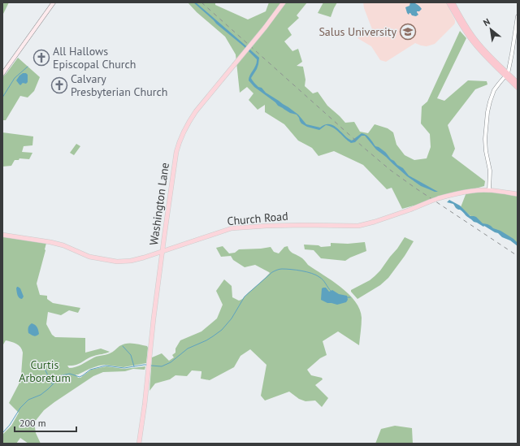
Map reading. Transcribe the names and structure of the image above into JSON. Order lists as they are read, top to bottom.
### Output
{
  "streets": {
    "main road": ["Washington Lane", "Church Road"]
  },
  "crossings": [
    ["Washington Lane", "Church Road"]
  ],
  "parks": ["Curtis Arboretum"],
  "places": {
    "school or university": ["Salus University"],
    "church": ["All Hallows Episcopal Church", "Calvary Presbyterian Church"]
  },
  "scale_bar": "200 m",
  "north": "top left"
}
